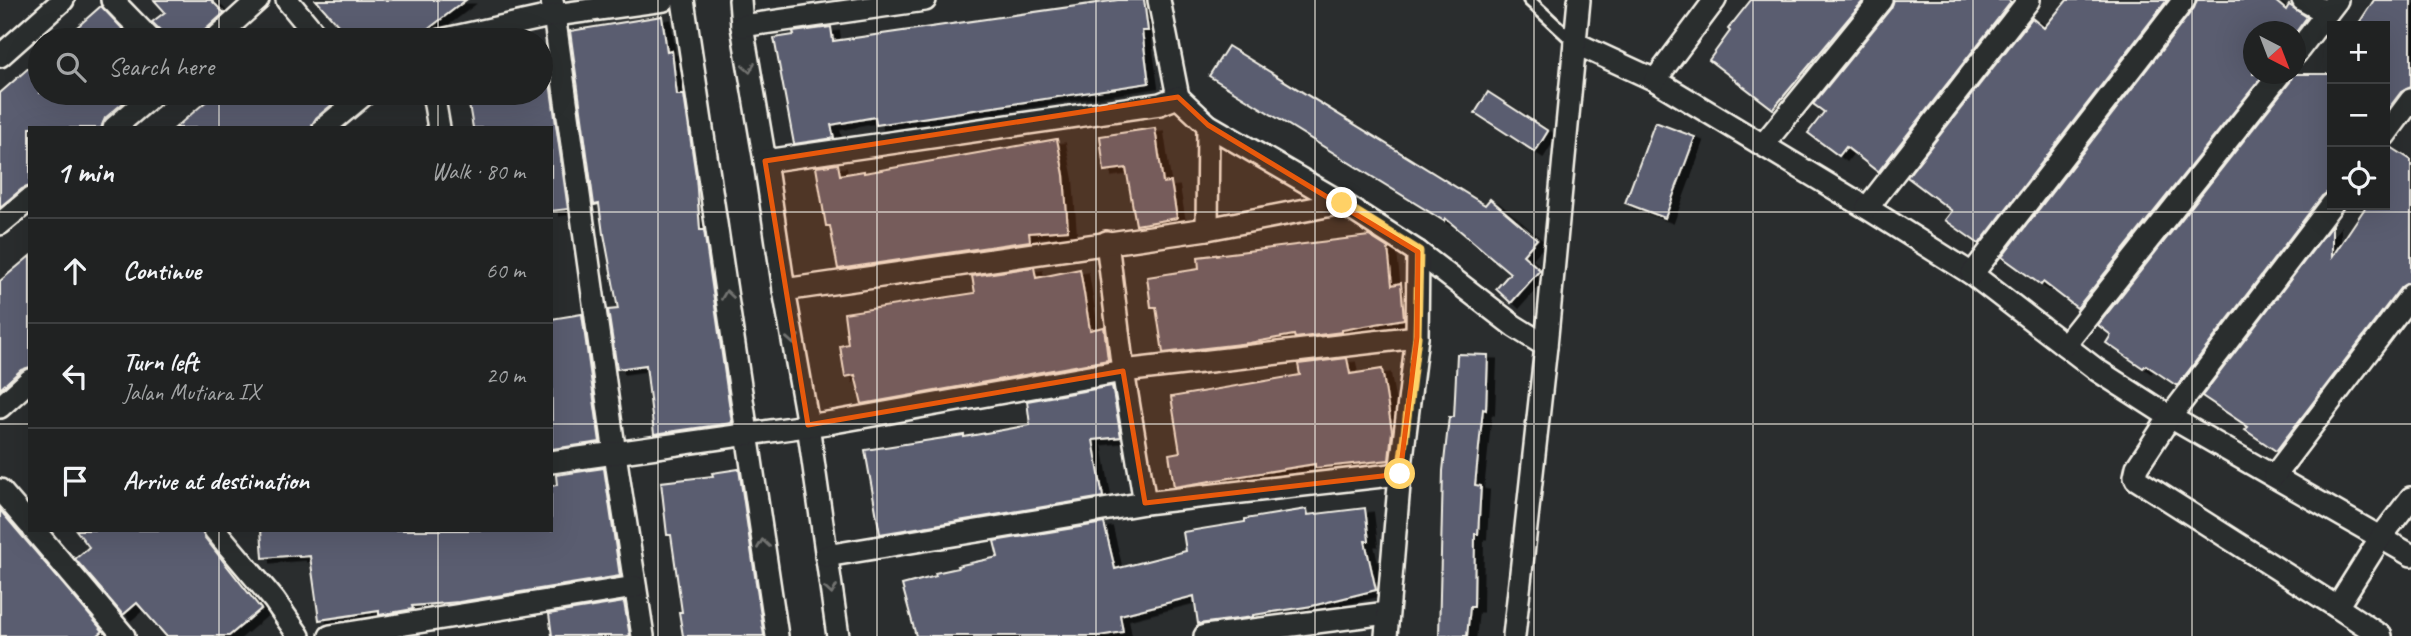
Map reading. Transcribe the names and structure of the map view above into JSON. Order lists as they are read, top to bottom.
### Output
{
  "north": "bottom right",
  "page": {
    "map_buttons": ["+", "−"],
    "search": "Search here",
    "heading": ["1 min", "Walk · 80 m"],
    "list": [
      ["Continue", "60 m"],
      ["Turn left", "Jalan Mutiara IX", "20 m"],
      "Arrive at destination"
    ]
  }
}
